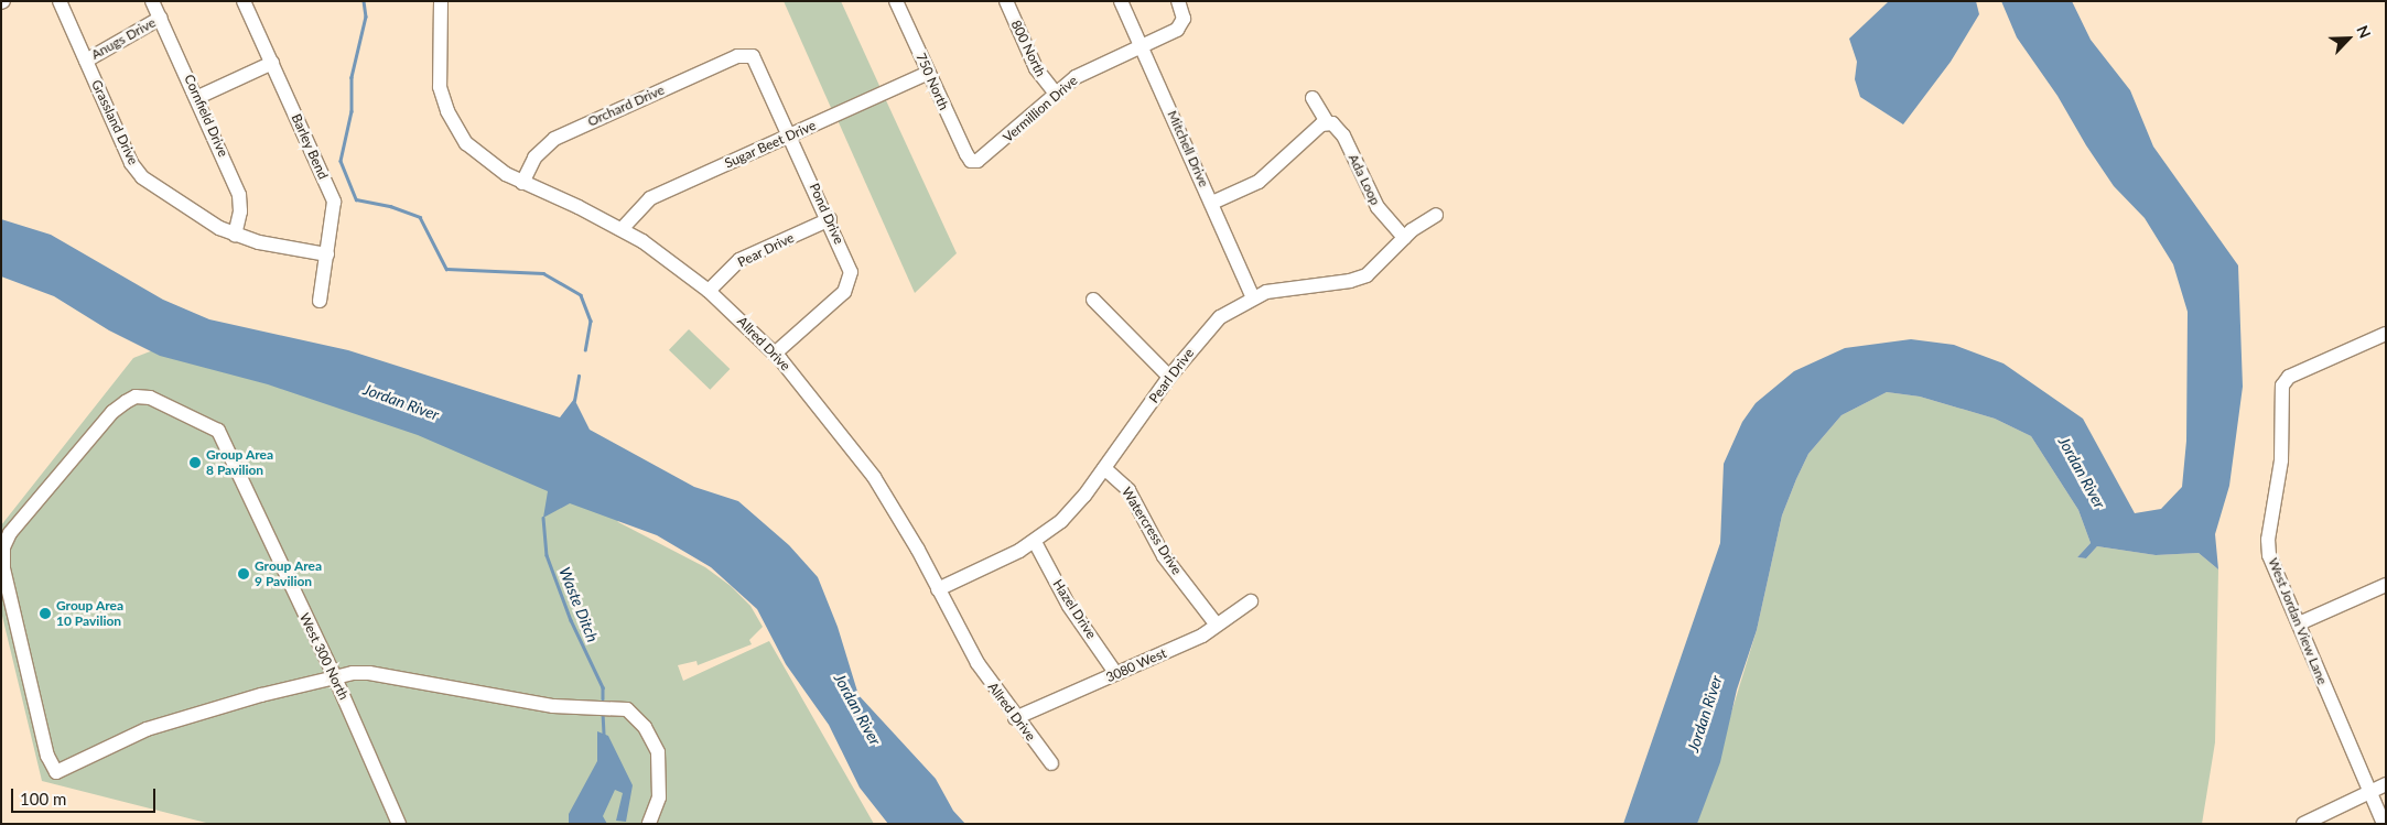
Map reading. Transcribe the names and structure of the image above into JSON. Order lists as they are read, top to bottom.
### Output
{
  "streets": {
    "street": [
      "Anugs Drive",
      "800 North",
      "750 North",
      "Orchard Drive",
      "Vermillion Drive",
      "Cornfield Drive",
      "Grassland Drive",
      "Sugar Beet Drive",
      "Barley Bend",
      "Mitchell Drive",
      "Ada Loop",
      "Pond Drive",
      "Pear Drive",
      "Allred Drive",
      "Pearl Drive",
      "Watercress Drive",
      "Hazel Drive",
      "West Jordan View Lane",
      "West 300 North",
      "3080 West"
    ]
  },
  "crossings": [
    ["Anugs Drive", "Cornfield Drive"],
    ["Anugs Drive", "Grassland Drive"],
    ["800 North", "Vermillion Drive"],
    ["750 North", "Vermillion Drive"],
    ["750 North", "Sugar Beet Drive"],
    ["Orchard Drive", "Pond Drive"],
    ["Orchard Drive", "Allred Drive"],
    ["Vermillion Drive", "Mitchell Drive"],
    ["Cornfield Drive", "Grassland Drive"],
    ["Grassland Drive", "Barley Bend"],
    ["Sugar Beet Drive", "Pond Drive"],
    ["Sugar Beet Drive", "Allred Drive"],
    ["Mitchell Drive", "Pearl Drive"],
    ["Ada Loop", "Pearl Drive"],
    ["Pond Drive", "Pear Drive"],
    ["Pond Drive", "Allred Drive"],
    ["Pear Drive", "Allred Drive"],
    ["Allred Drive", "Pearl Drive"],
    ["Allred Drive", "3080 West"],
    ["Pearl Drive", "Watercress Drive"],
    ["Pearl Drive", "Hazel Drive"],
    ["Watercress Drive", "3080 West"],
    ["Hazel Drive", "3080 West"]
  ],
  "water": ["Jordan River", "Waste Ditch"],
  "places": ["Group Area 8 Pavilion", "Group Area 9 Pavilion", "Group Area 10 Pavilion"],
  "scale_bar": "100 m",
  "north": "top right"
}
